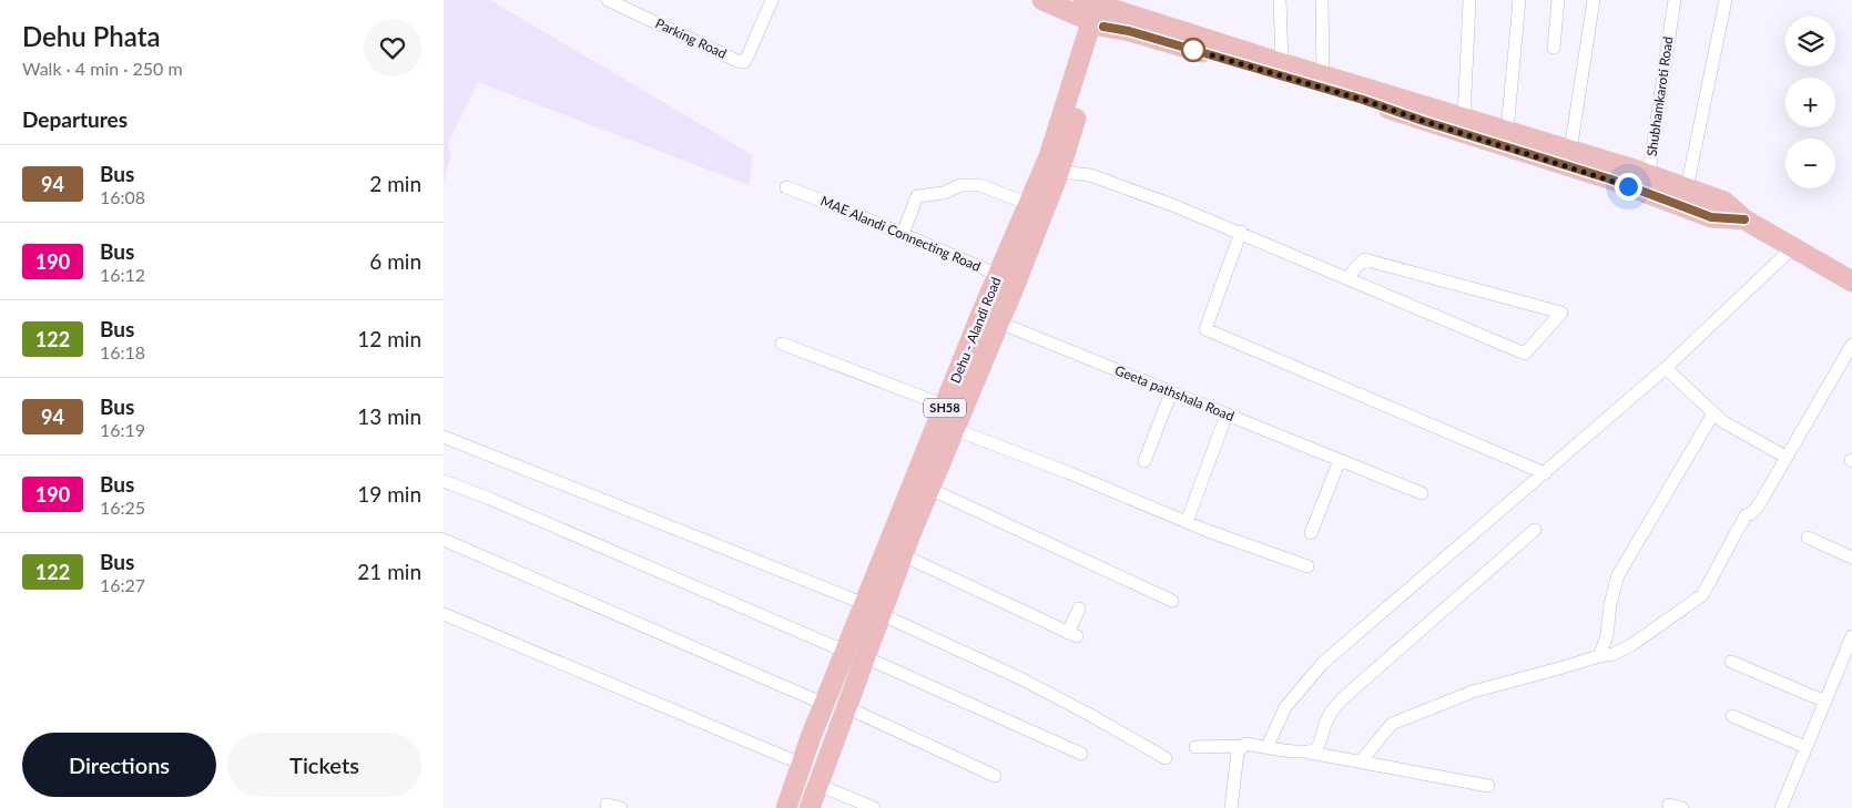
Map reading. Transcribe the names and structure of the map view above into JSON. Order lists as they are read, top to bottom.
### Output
{
  "streets": {
    "main road": ["Dehu - Alandi Road", "SH58"],
    "street": [
      "Parking Road",
      "Shubhamkaroti Road",
      "MAE Alandi Connecting Road",
      "Geeta pathshala Road"
    ]
  },
  "crossings": [
    ["MAE Alandi Connecting Road", "Dehu - Alandi Road"],
    ["Dehu - Alandi Road", "Geeta pathshala Road"]
  ],
  "lines": ["bus line 94"],
  "page": {
    "heading": [
      ["Dehu Phata", "Walk · 4 min · 250 m"],
      "Departures"
    ],
    "map_buttons": ["+", "−"],
    "list": [
      {
        "mark": "94",
        "name": "Bus",
        "note": "16:08",
        "value": "2 min"
      },
      {
        "mark": "190",
        "name": "Bus",
        "note": "16:12",
        "value": "6 min"
      },
      {
        "mark": "122",
        "name": "Bus",
        "note": "16:18",
        "value": "12 min"
      },
      {
        "mark": "94",
        "name": "Bus",
        "note": "16:19",
        "value": "13 min"
      },
      {
        "mark": "190",
        "name": "Bus",
        "note": "16:25",
        "value": "19 min"
      },
      {
        "mark": "122",
        "name": "Bus",
        "note": "16:27",
        "value": "21 min"
      }
    ],
    "buttons": ["Directions", "Tickets"]
  }
}
